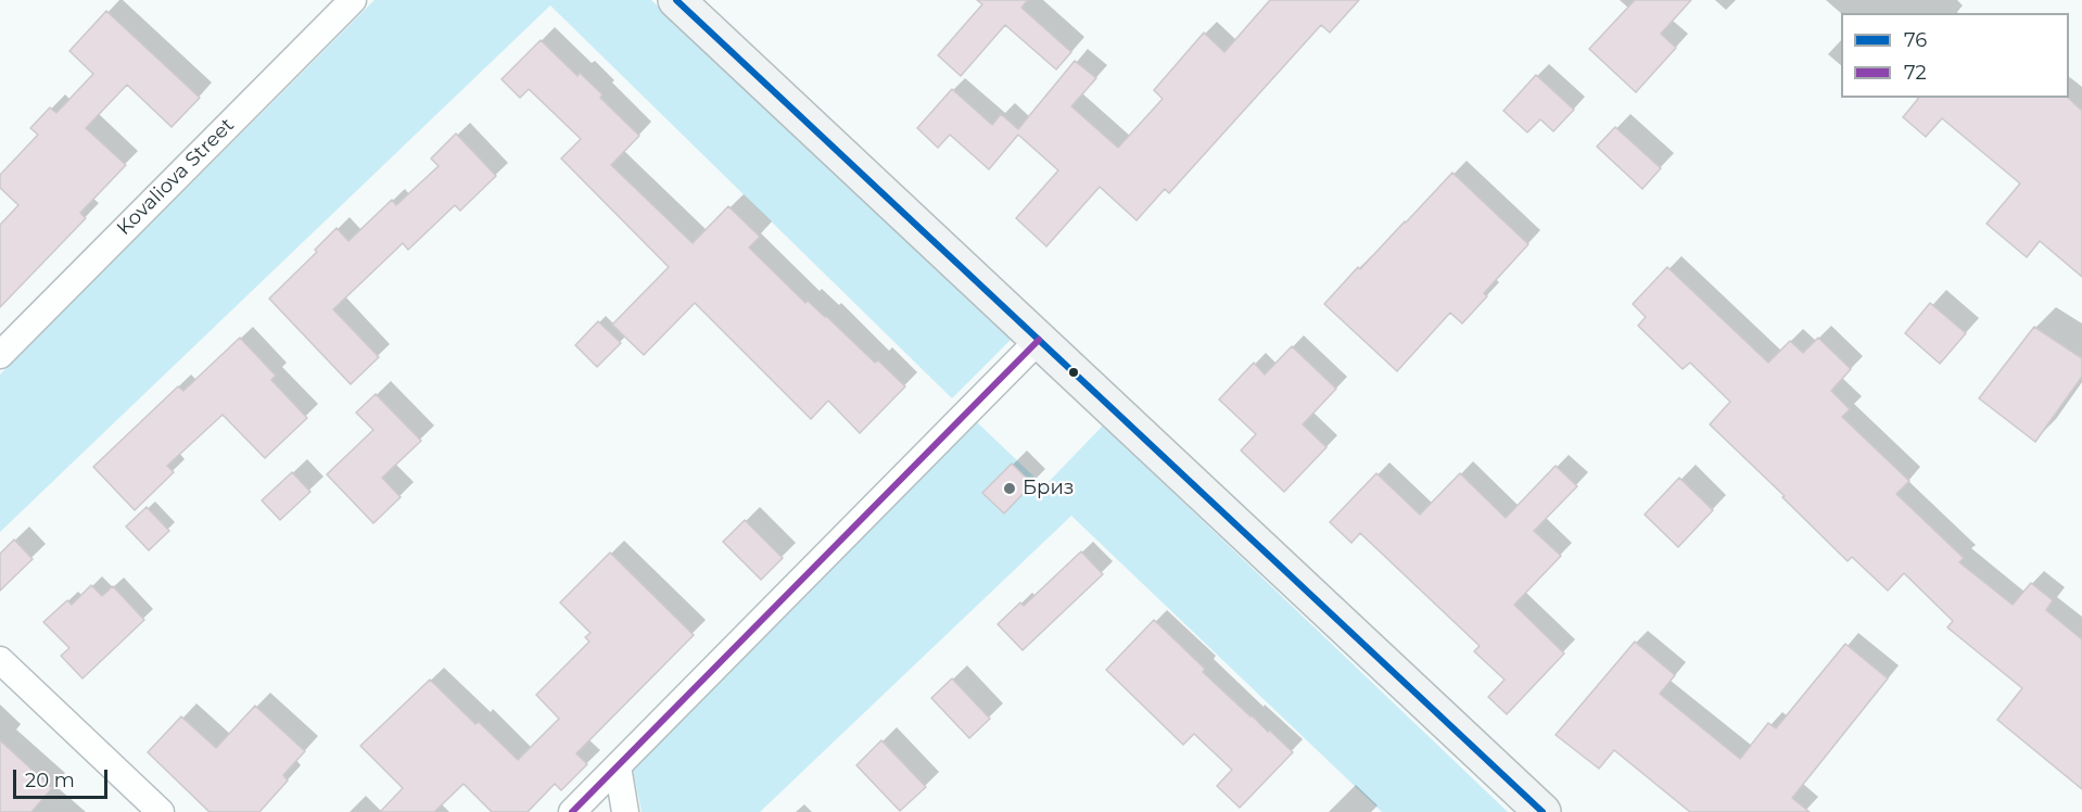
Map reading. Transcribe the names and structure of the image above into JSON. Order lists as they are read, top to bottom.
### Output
{
  "streets": {
    "street": ["Kovaliova Street"]
  },
  "places": ["Бриз"],
  "lines": ["transit line 76", "transit line 72"],
  "legend": ["76", "72"],
  "scale_bar": "20 m"
}
